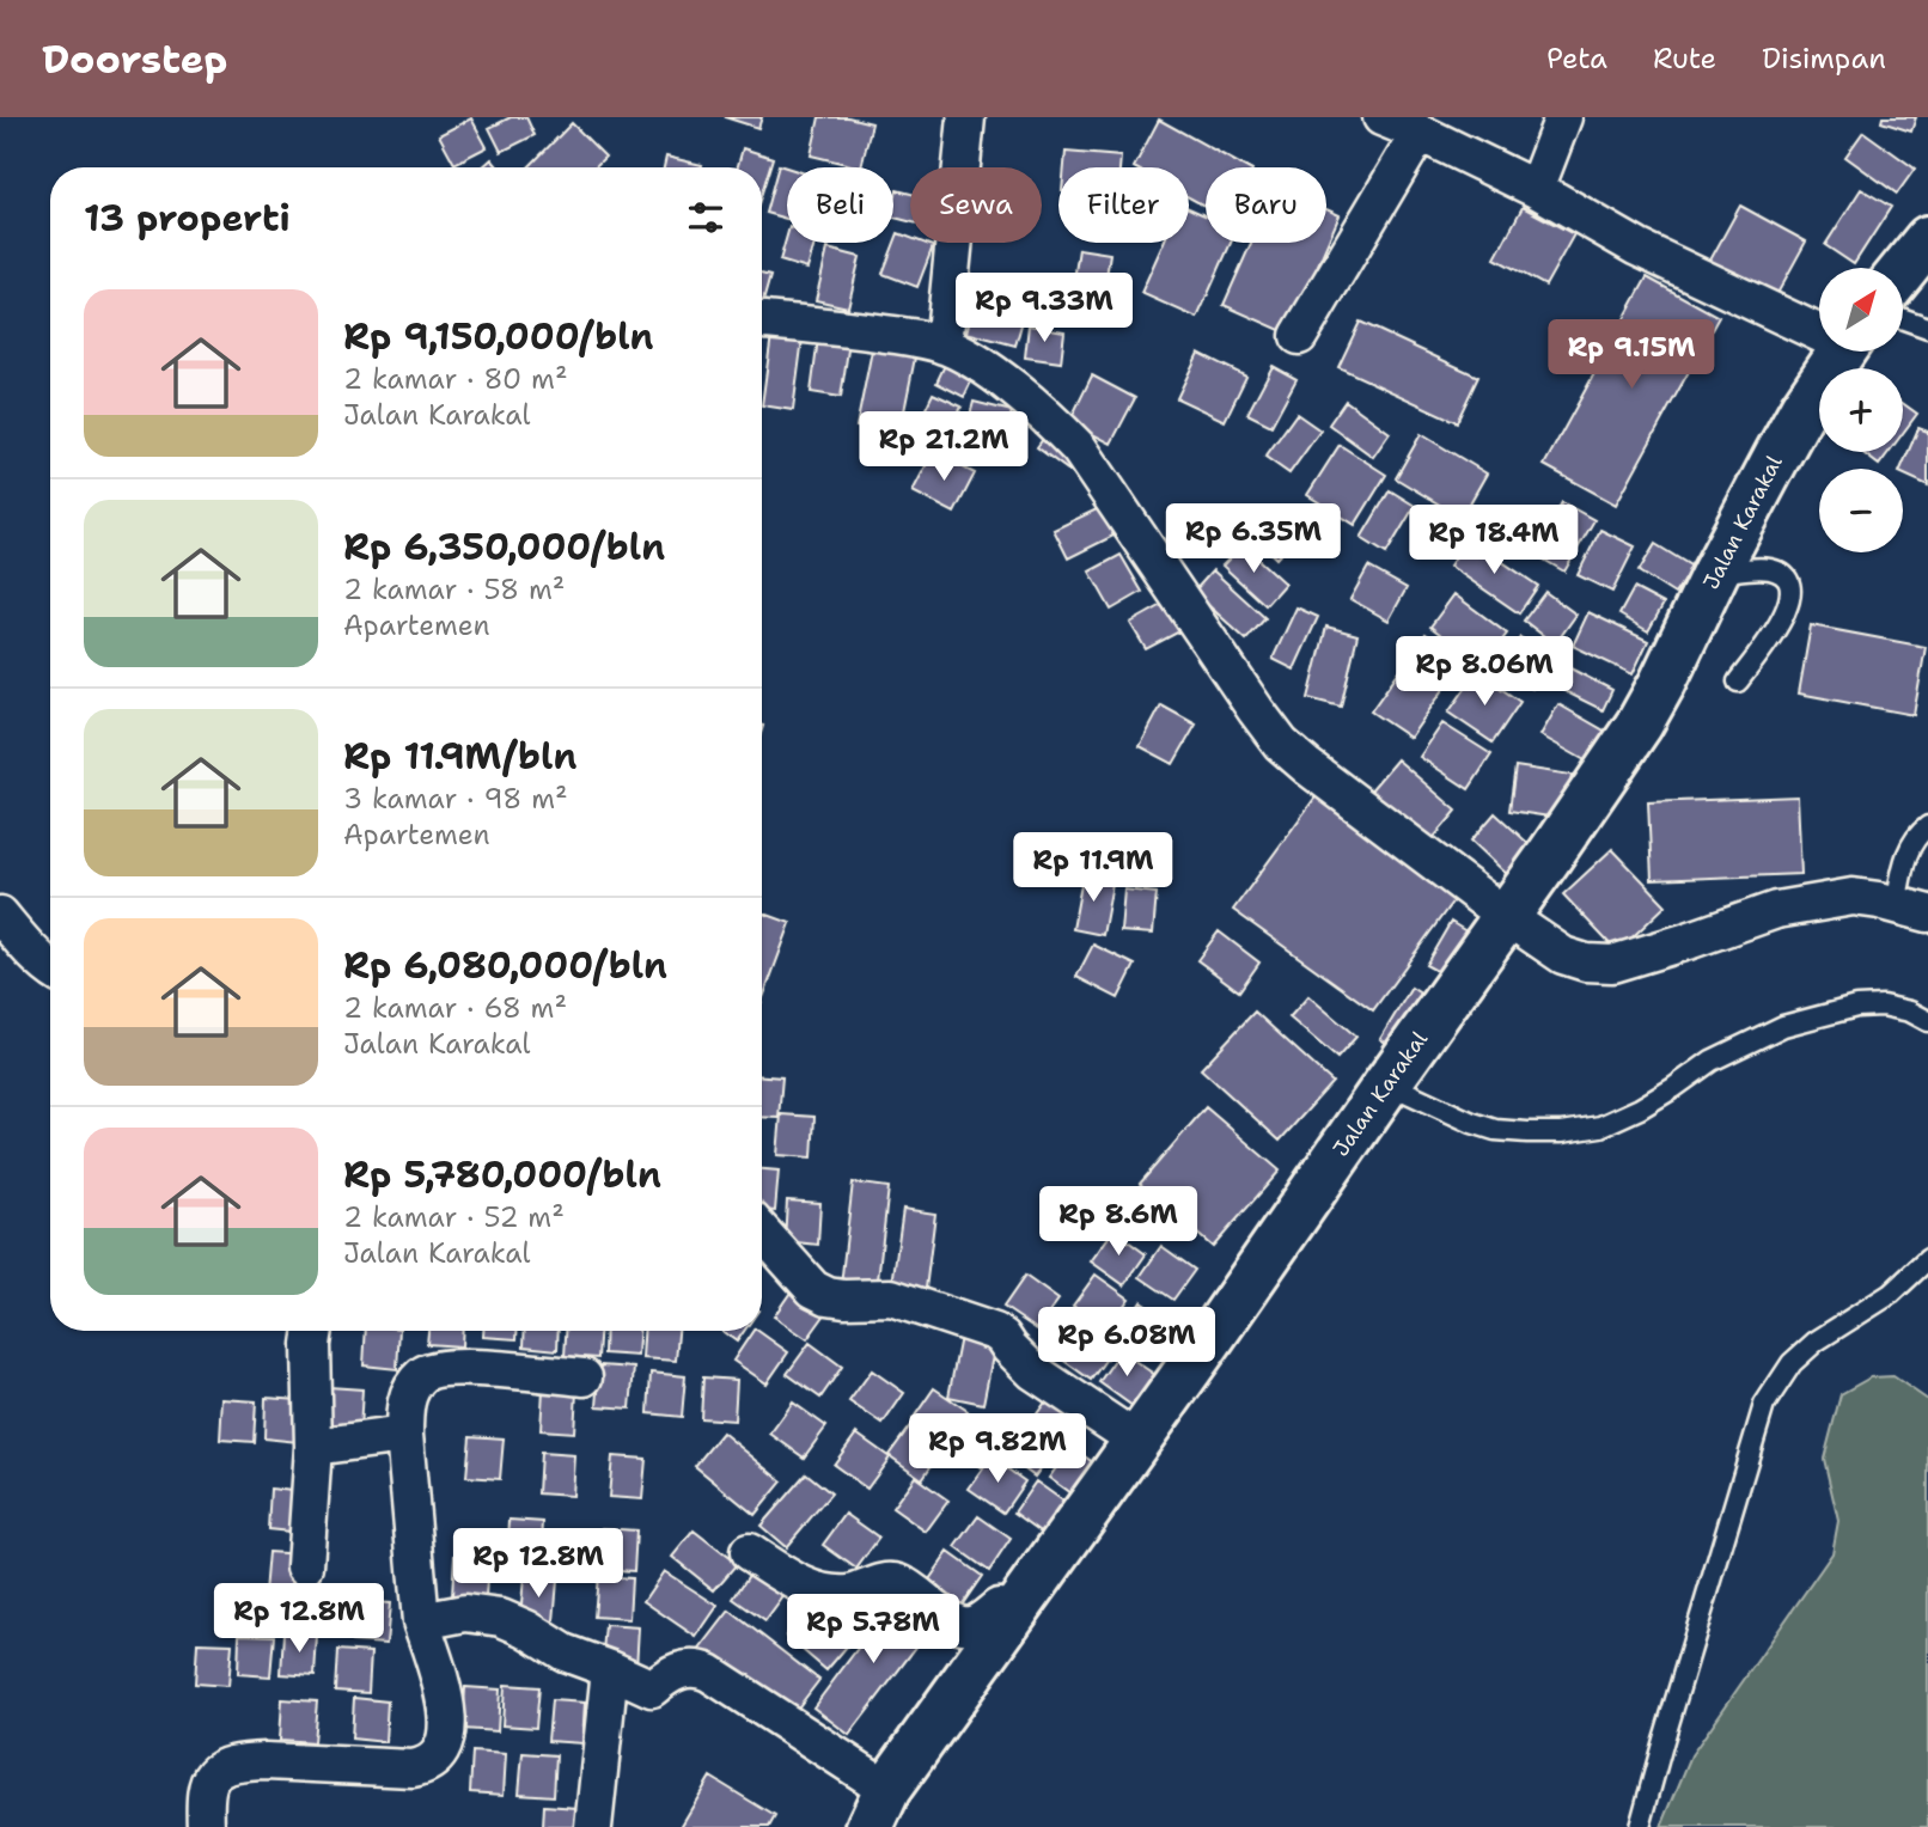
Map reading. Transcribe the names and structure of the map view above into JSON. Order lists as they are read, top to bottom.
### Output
{
  "streets": {
    "main road": ["Jalan Karakal"]
  },
  "north": "top right",
  "page": {
    "header": "Doorstep",
    "nav": ["Peta", "Rute", "Disimpan"],
    "chip": [
      "Beli",
      "Sewa",
      "Filter",
      "Baru"
    ],
    "heading": "13 properti",
    "map_buttons": ["+", "−"],
    "list": [
      {
        "name": "Rp 9,150,000/bln",
        "note": "2 kamar · 80 m² · Jalan Karakal"
      },
      {
        "name": "Rp 6,350,000/bln",
        "note": "2 kamar · 58 m² · Apartemen"
      },
      {
        "name": "Rp 11.9M/bln",
        "note": "3 kamar · 98 m² · Apartemen"
      },
      {
        "name": "Rp 6,080,000/bln",
        "note": "2 kamar · 68 m² · Jalan Karakal"
      },
      {
        "name": "Rp 5,780,000/bln",
        "note": "2 kamar · 52 m² · Jalan Karakal"
      }
    ],
    "price": [
      "Rp 9.33M",
      "Rp 9.15M",
      "Rp 21.2M",
      "Rp 6.35M",
      "Rp 18.4M",
      "Rp 8.06M",
      "Rp 11.9M",
      "Rp 8.6M",
      "Rp 6.08M",
      "Rp 9.82M",
      "Rp 12.8M",
      "Rp 12.8M",
      "Rp 5.78M"
    ]
  }
}
